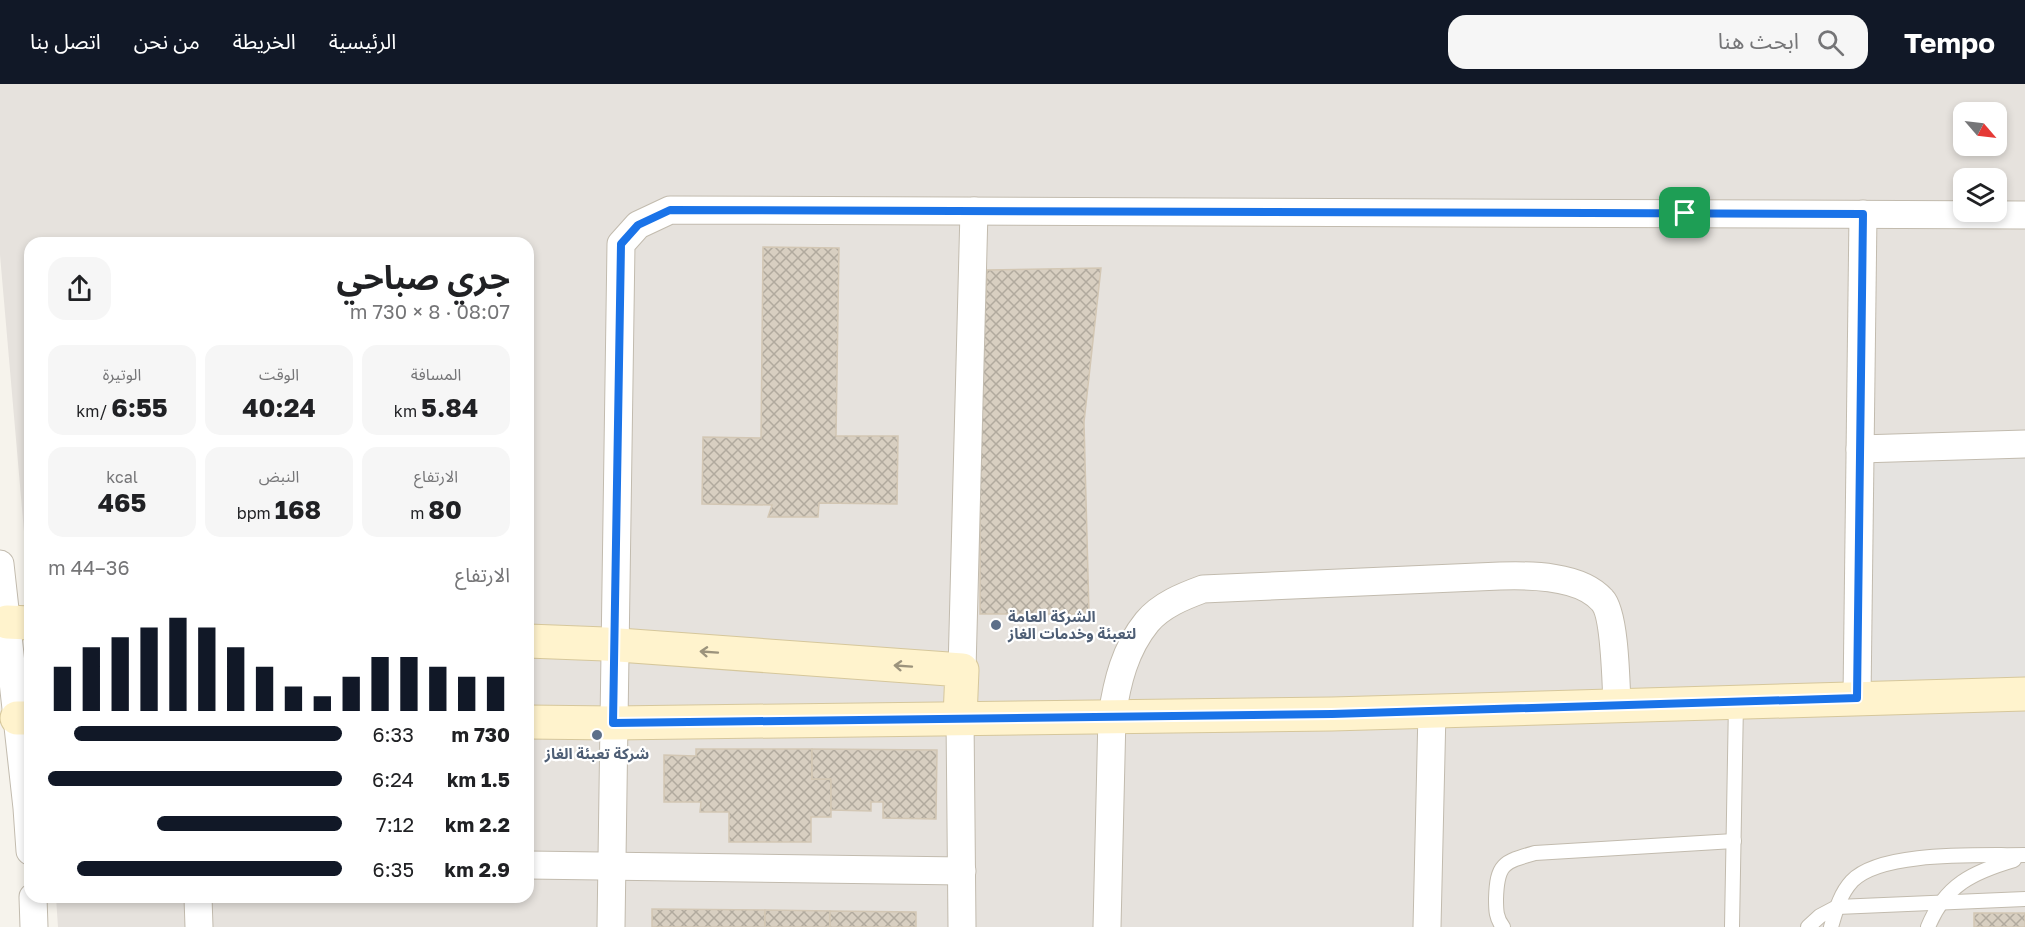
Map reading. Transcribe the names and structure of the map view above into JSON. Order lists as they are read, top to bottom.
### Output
{
  "places": ["الشركة العامة لتعبئة وخدمات الغاز", "شركة تعبئة الغاز"],
  "north": "bottom right",
  "page": {
    "header": "Tempo",
    "search": "ابحث هنا",
    "nav": [
      "الرئيسية",
      "الخريطة",
      "من نحن",
      "اتصل بنا"
    ],
    "heading": ["جري صباحي", "08:07 · 8 × 730 m"],
    "stats": [
      ["المسافة", "5.84 km"],
      ["الوقت", "40:24"],
      ["الوتيرة", "6:55 /km"],
      ["الارتفاع", "80 m"],
      ["النبض", "168 bpm"],
      ["kcal", "465"]
    ],
    "chart": ["الارتفاع", "36–44 m"],
    "list": [
      {
        "name": "730 m",
        "note": "6:33"
      },
      {
        "name": "1.5 km",
        "note": "6:24"
      },
      {
        "name": "2.2 km",
        "note": "7:12"
      },
      {
        "name": "2.9 km",
        "note": "6:35"
      }
    ]
  }
}
